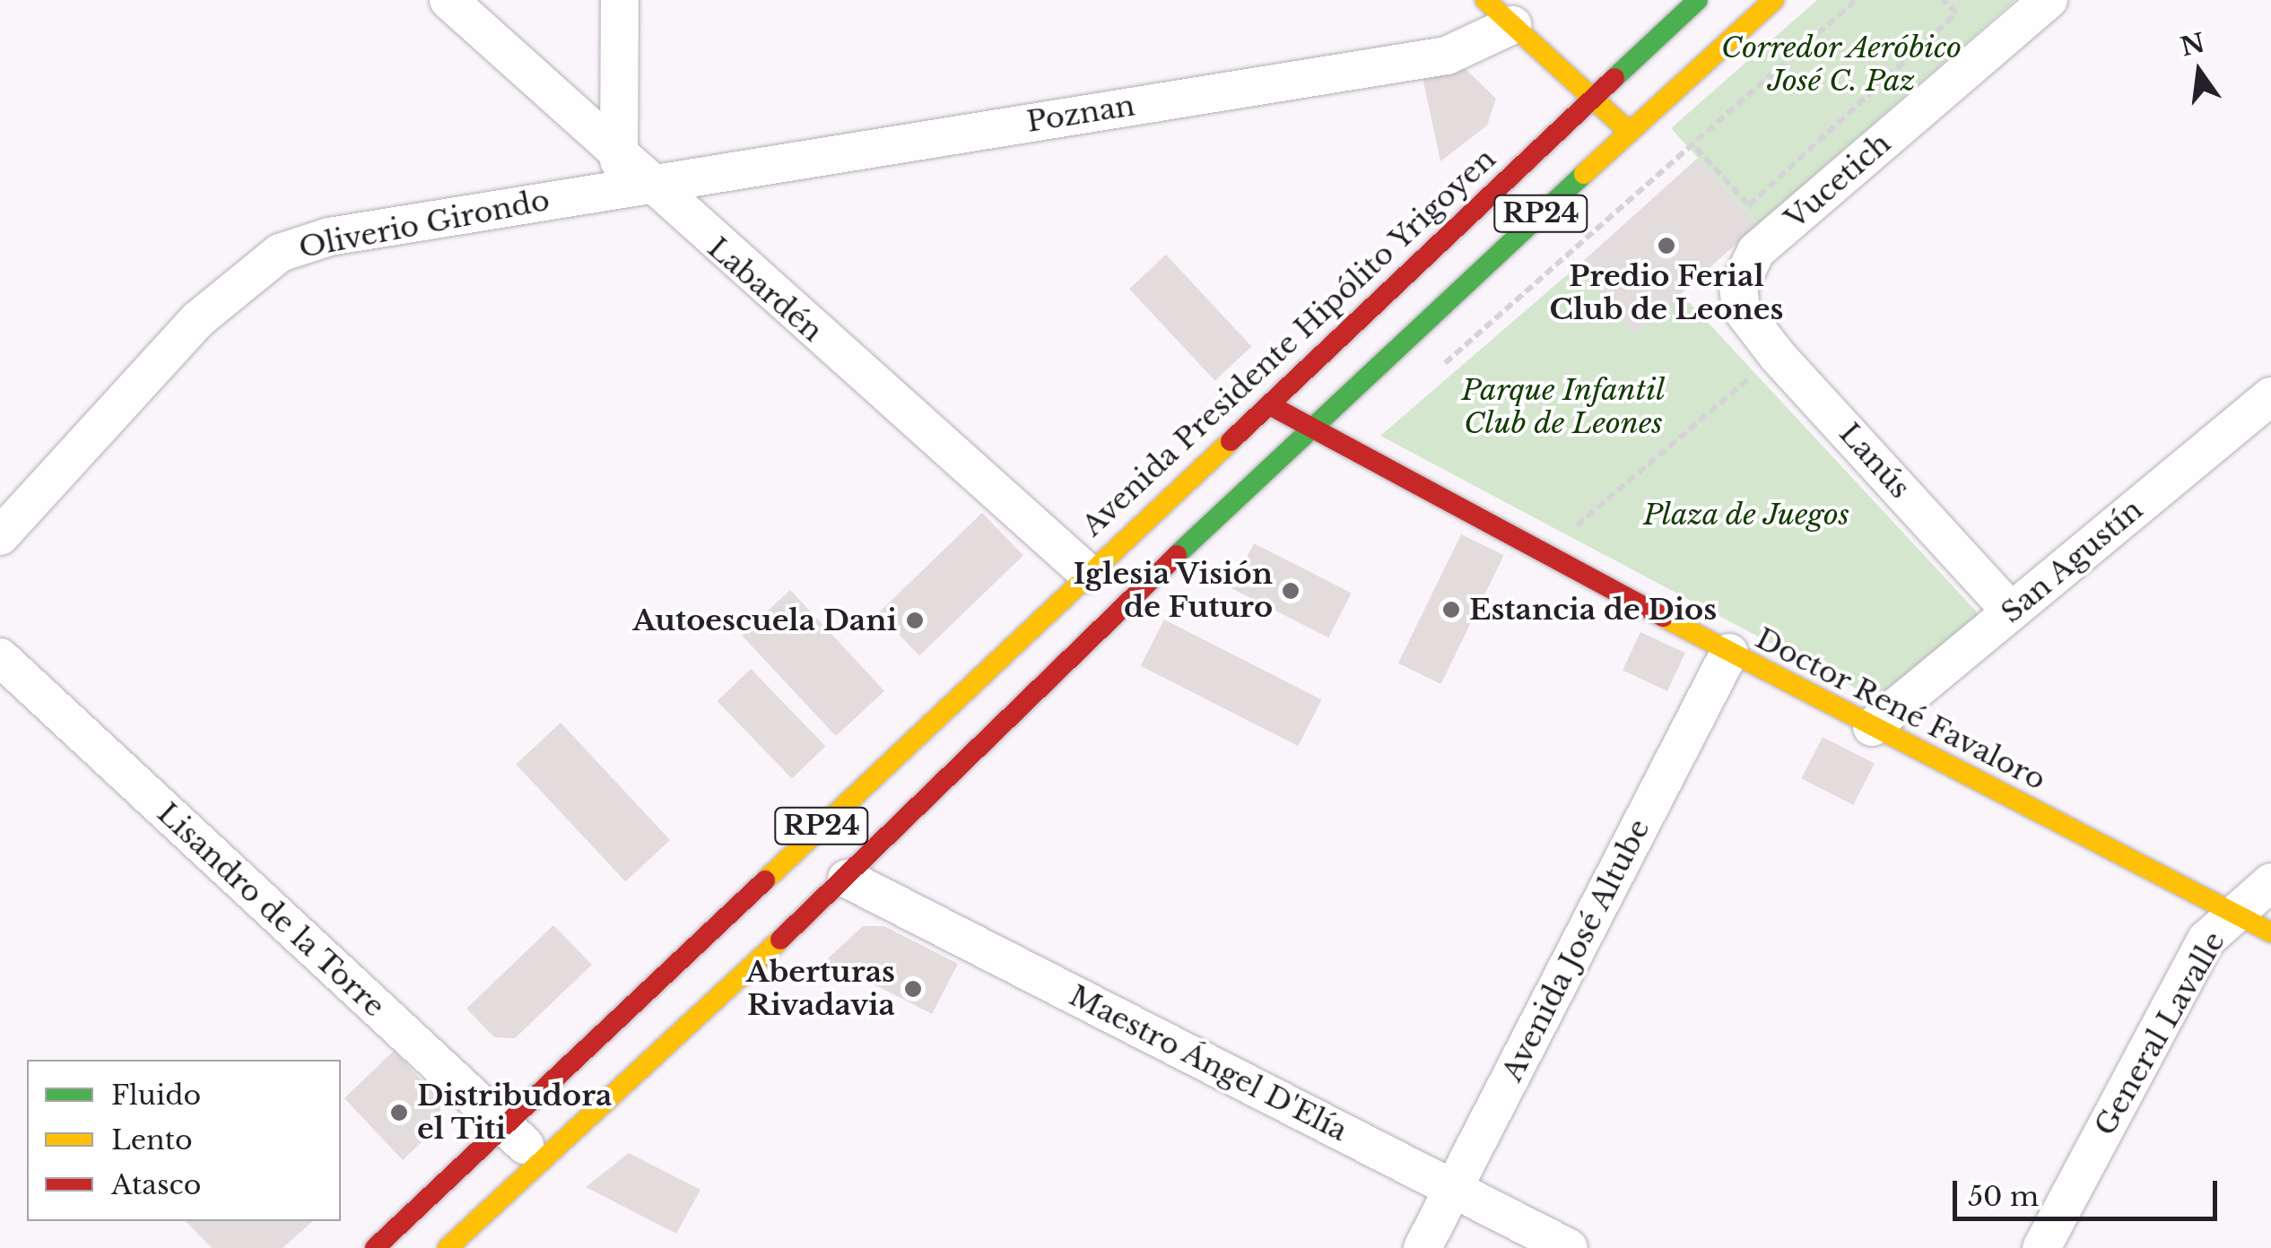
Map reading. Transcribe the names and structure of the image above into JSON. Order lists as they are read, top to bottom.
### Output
{
  "streets": {
    "main road": ["RP24", "Avenida Presidente Hipólito Yrigoyen", "Doctor René Favaloro"],
    "street": [
      "Poznan",
      "Vucetich",
      "Oliverio Girondo",
      "Labardén",
      "Lanús",
      "San Agustín",
      "Lisandro de la Torre",
      "Avenida José Altube",
      "General Lavalle",
      "Maestro Ángel D'Elía"
    ]
  },
  "crossings": [
    ["Poznan", "Oliverio Girondo"],
    ["Poznan", "Labardén"],
    ["Vucetich", "Lanús"],
    ["RP24", "Doctor René Favaloro"],
    ["RP24", "Lisandro de la Torre"],
    ["RP24", "Maestro Ángel D'Elía"],
    ["Oliverio Girondo", "Labardén"],
    ["Labardén", "Avenida Presidente Hipólito Yrigoyen"],
    ["Avenida Presidente Hipólito Yrigoyen", "Doctor René Favaloro"],
    ["Avenida Presidente Hipólito Yrigoyen", "Lisandro de la Torre"],
    ["Lanús", "San Agustín"],
    ["San Agustín", "Doctor René Favaloro"],
    ["Doctor René Favaloro", "Avenida José Altube"],
    ["Doctor René Favaloro", "General Lavalle"],
    ["Avenida José Altube", "Maestro Ángel D'Elía"]
  ],
  "parks": ["Corredor Aeróbico José C. Paz", "Parque Infantil Club de Leones", "Plaza de Juegos"],
  "places": [
    "Predio Ferial Club de Leones",
    "Iglesia Visión de Futuro",
    "Estancia de Dios",
    "Autoescuela Dani",
    "Aberturas Rivadavia",
    "Distribudora el Titi"
  ],
  "legend": ["Fluido", "Lento", "Atasco"],
  "scale_bar": "50 m",
  "north": "top"
}
